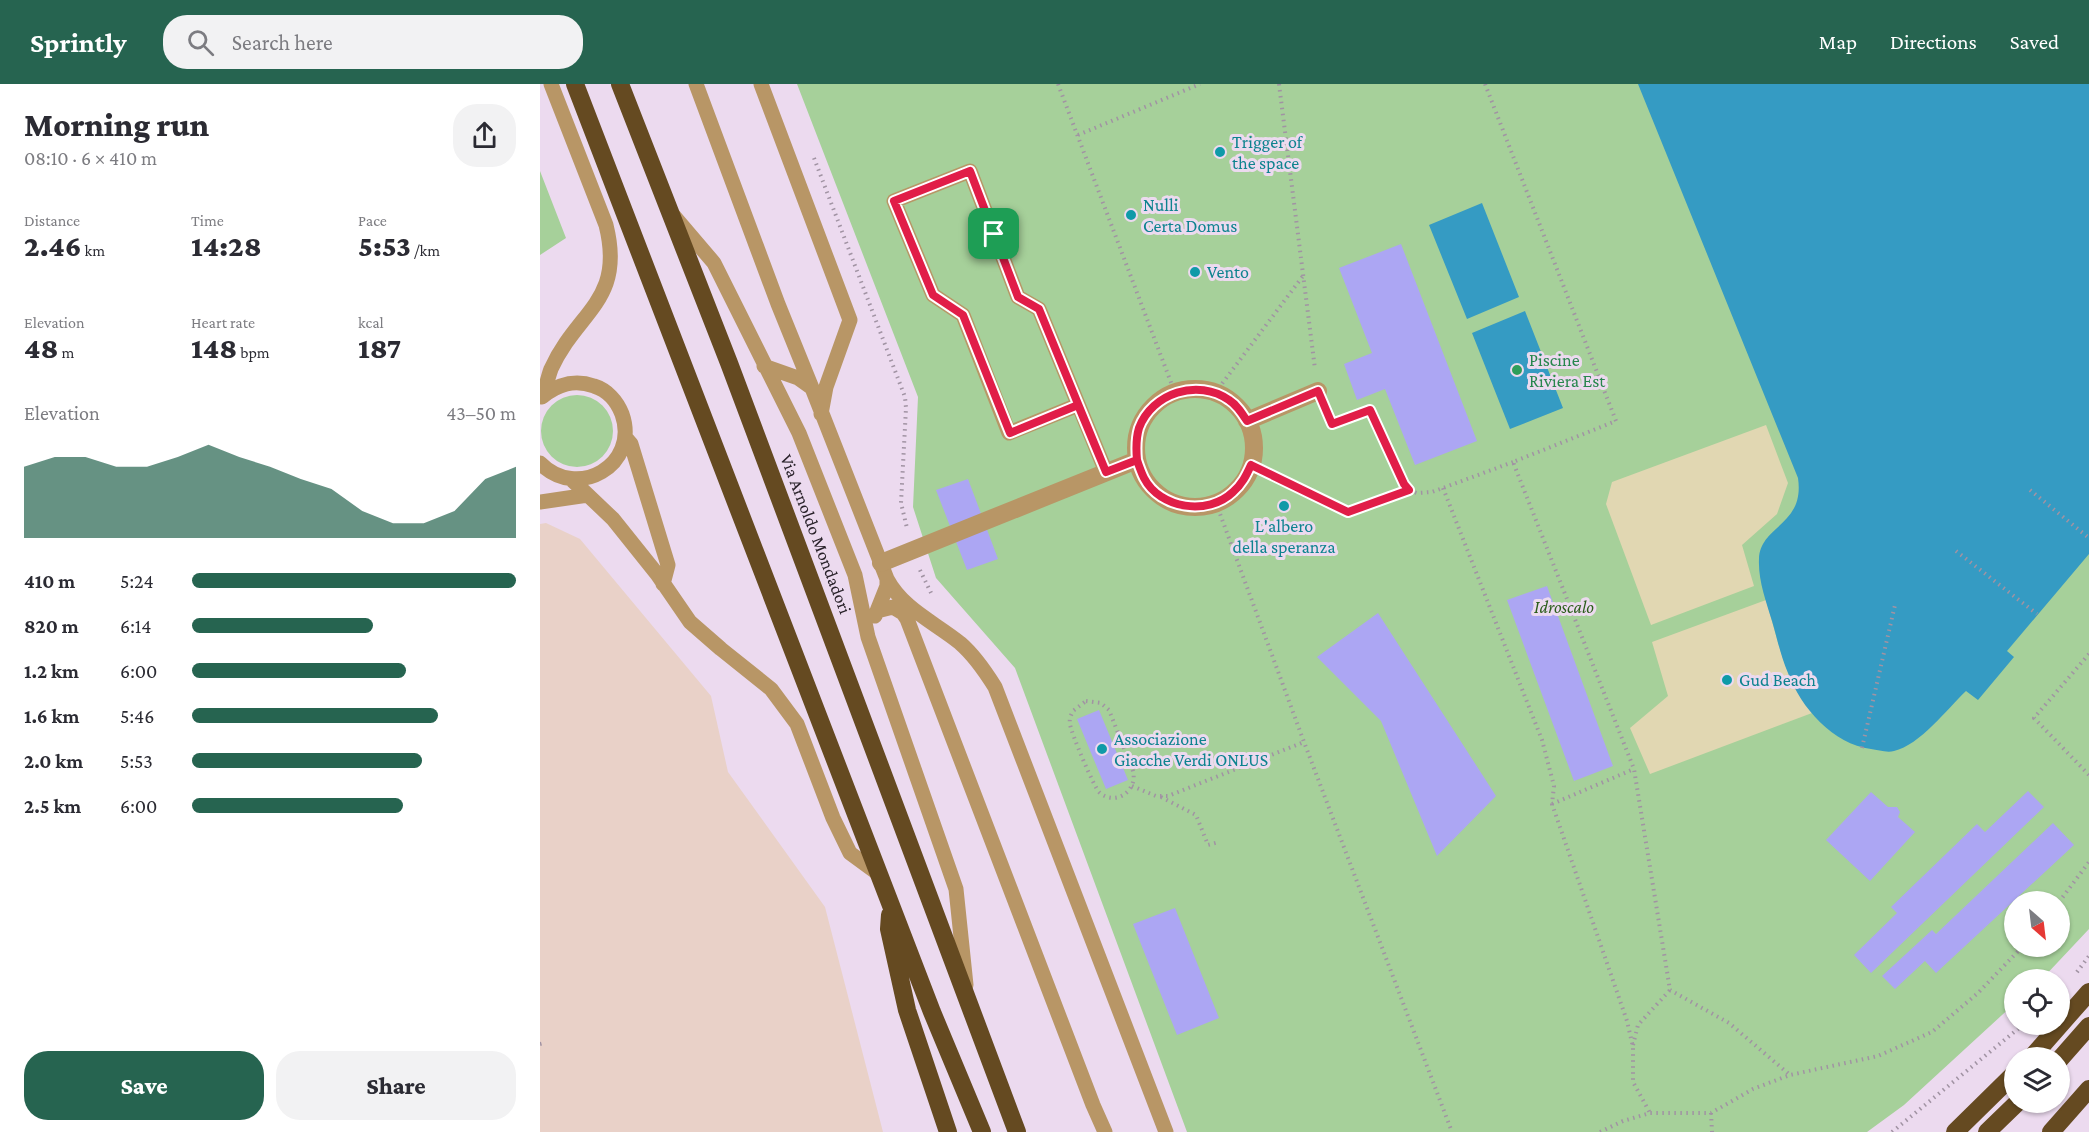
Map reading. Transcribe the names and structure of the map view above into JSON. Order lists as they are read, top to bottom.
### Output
{
  "streets": {
    "highway": ["Via Arnoldo Mondadori"]
  },
  "parks": ["Idroscalo"],
  "places": [
    "Trigger of the space",
    "Nulli Certa Domus",
    "Vento",
    "Piscine Riviera Est",
    "L'albero della speranza",
    "Gud Beach",
    "Associazione Giacche Verdi ONLUS"
  ],
  "north": "bottom right",
  "page": {
    "header": "Sprintly",
    "search": "Search here",
    "nav": ["Map", "Directions", "Saved"],
    "heading": ["Morning run", "08:10 · 6 × 410 m"],
    "stats": [
      ["Distance", "2.46 km"],
      ["Time", "14:28"],
      ["Pace", "5:53 /km"],
      ["Elevation", "48 m"],
      ["Heart rate", "148 bpm"],
      ["kcal", "187"]
    ],
    "chart": ["Elevation", "43–50 m"],
    "list": [
      {
        "name": "410 m",
        "note": "5:24"
      },
      {
        "name": "820 m",
        "note": "6:14"
      },
      {
        "name": "1.2 km",
        "note": "6:00"
      },
      {
        "name": "1.6 km",
        "note": "5:46"
      },
      {
        "name": "2.0 km",
        "note": "5:53"
      },
      {
        "name": "2.5 km",
        "note": "6:00"
      }
    ],
    "buttons": ["Save", "Share"]
  }
}
